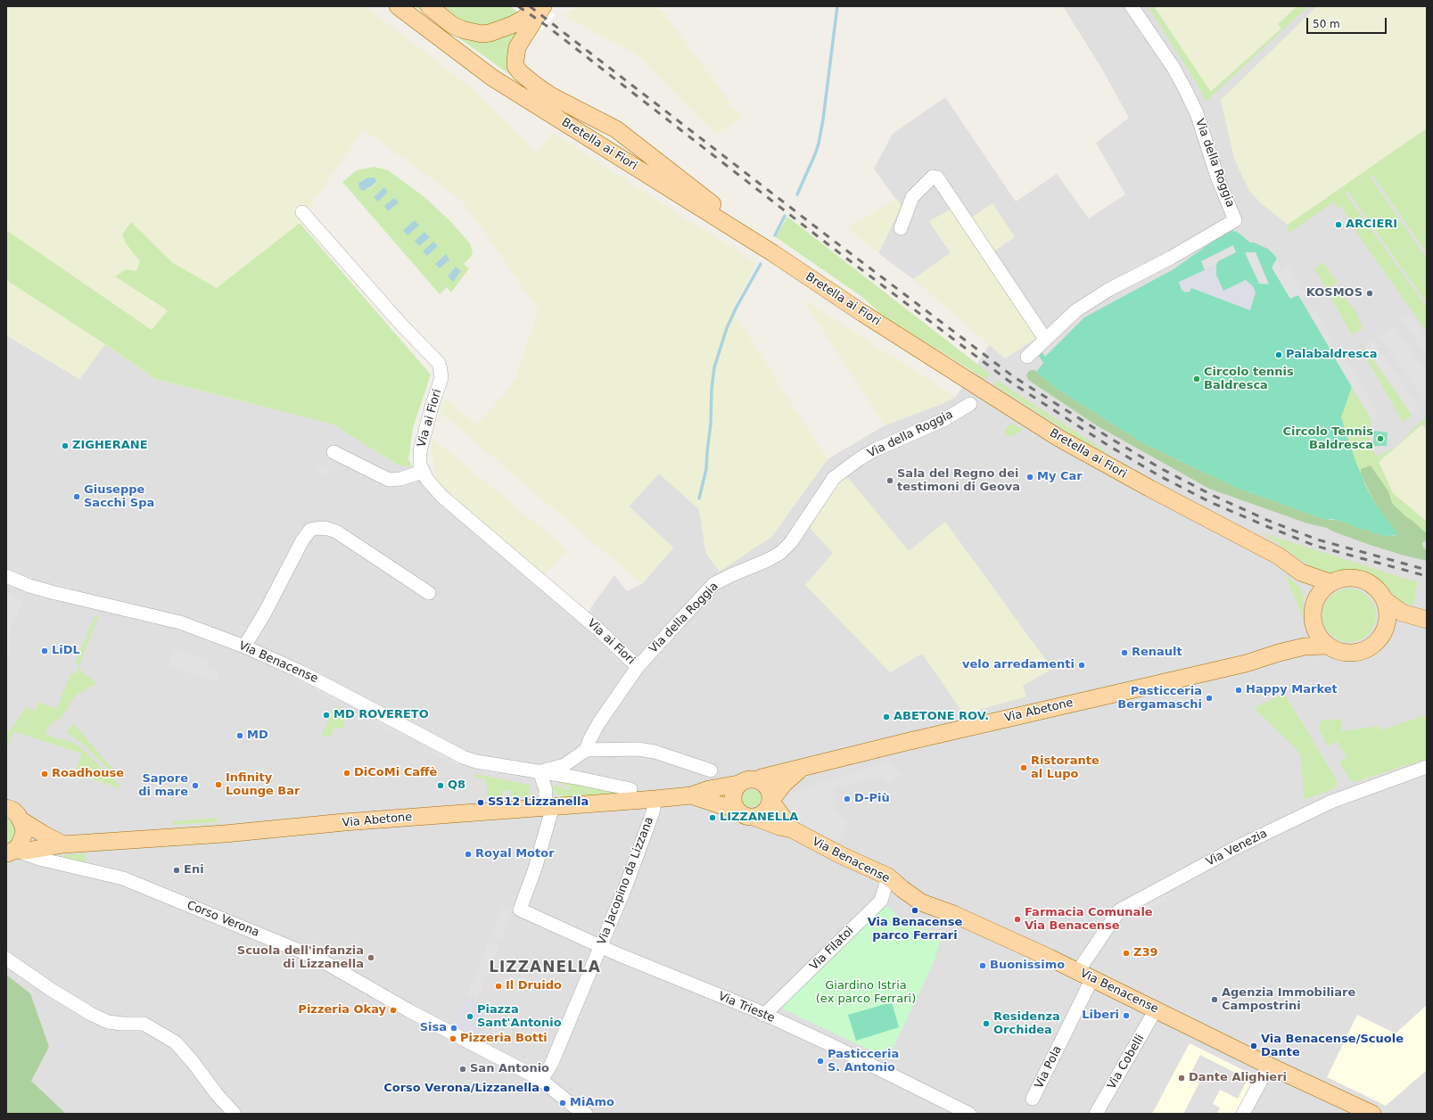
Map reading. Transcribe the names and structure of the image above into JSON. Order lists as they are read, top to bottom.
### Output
{
  "streets": {
    "main road": ["Bretella ai Fiori", "Via Benacense", "Via Abetone"],
    "street": [
      "Via della Roggia",
      "Via ai Fiori",
      "Via Venezia",
      "Via Jacopino da Lizzana",
      "Corso Verona",
      "Via Filatoi",
      "Via Trieste",
      "Via Cobelli",
      "Via Pola"
    ]
  },
  "crossings": [
    ["Bretella ai Fiori", "Via Abetone"],
    ["Via della Roggia", "Via ai Fiori"],
    ["Via della Roggia", "Via Benacense"],
    ["Via Benacense", "Via Abetone"],
    ["Via Benacense", "Via Venezia"],
    ["Via Benacense", "Via Filatoi"],
    ["Via Benacense", "Via Cobelli"],
    ["Via Benacense", "Via Pola"],
    ["Via Abetone", "Via Jacopino da Lizzana"],
    ["Via Abetone", "Corso Verona"],
    ["Via Abetone", "Via Trieste"],
    ["Via Venezia", "Via Pola"],
    ["Via Jacopino da Lizzana", "Corso Verona"],
    ["Via Jacopino da Lizzana", "Via Trieste"],
    ["Via Filatoi", "Via Trieste"]
  ],
  "districts": ["LIZZANELLA"],
  "parks": ["Giardino Istria (ex parco Ferrari)"],
  "places": [
    "ARCIERI",
    "KOSMOS",
    "Palabaldresca",
    "Circolo tennis Baldresca",
    "Circolo Tennis Baldresca",
    "ZIGHERANE",
    "My Car",
    "Sala del Regno dei testimoni di Geova",
    "Giuseppe Sacchi Spa",
    "LiDL",
    "Renault",
    "velo arredamenti",
    "Happy Market",
    "Pasticceria Bergamaschi",
    "MD ROVERETO",
    "ABETONE ROV.",
    "MD",
    "Ristorante al Lupo",
    "DiCoMi Caffè",
    "Roadhouse",
    "Infinity Lounge Bar",
    "Sapore di mare",
    "Q8",
    "D-Più",
    "SS12 Lizzanella",
    "LIZZANELLA",
    "Royal Motor",
    "Eni",
    "Via Benacense parco Ferrari",
    "Farmacia Comunale Via Benacense",
    "Z39",
    "Scuola dell'infanzia di Lizzanella",
    "Buonissimo",
    "Il Druido",
    "Agenzia Immobiliare Campostrini",
    "Pizzeria Okay",
    "Liberi",
    "Piazza Sant'Antonio",
    "Residenza Orchidea",
    "Sisa",
    "Pizzeria Botti",
    "Via Benacense/Scuole Dante",
    "Pasticceria S. Antonio",
    "San Antonio",
    "Dante Alighieri",
    "Corso Verona/Lizzanella",
    "MiAmo"
  ],
  "scale_bar": "50 m"
}
